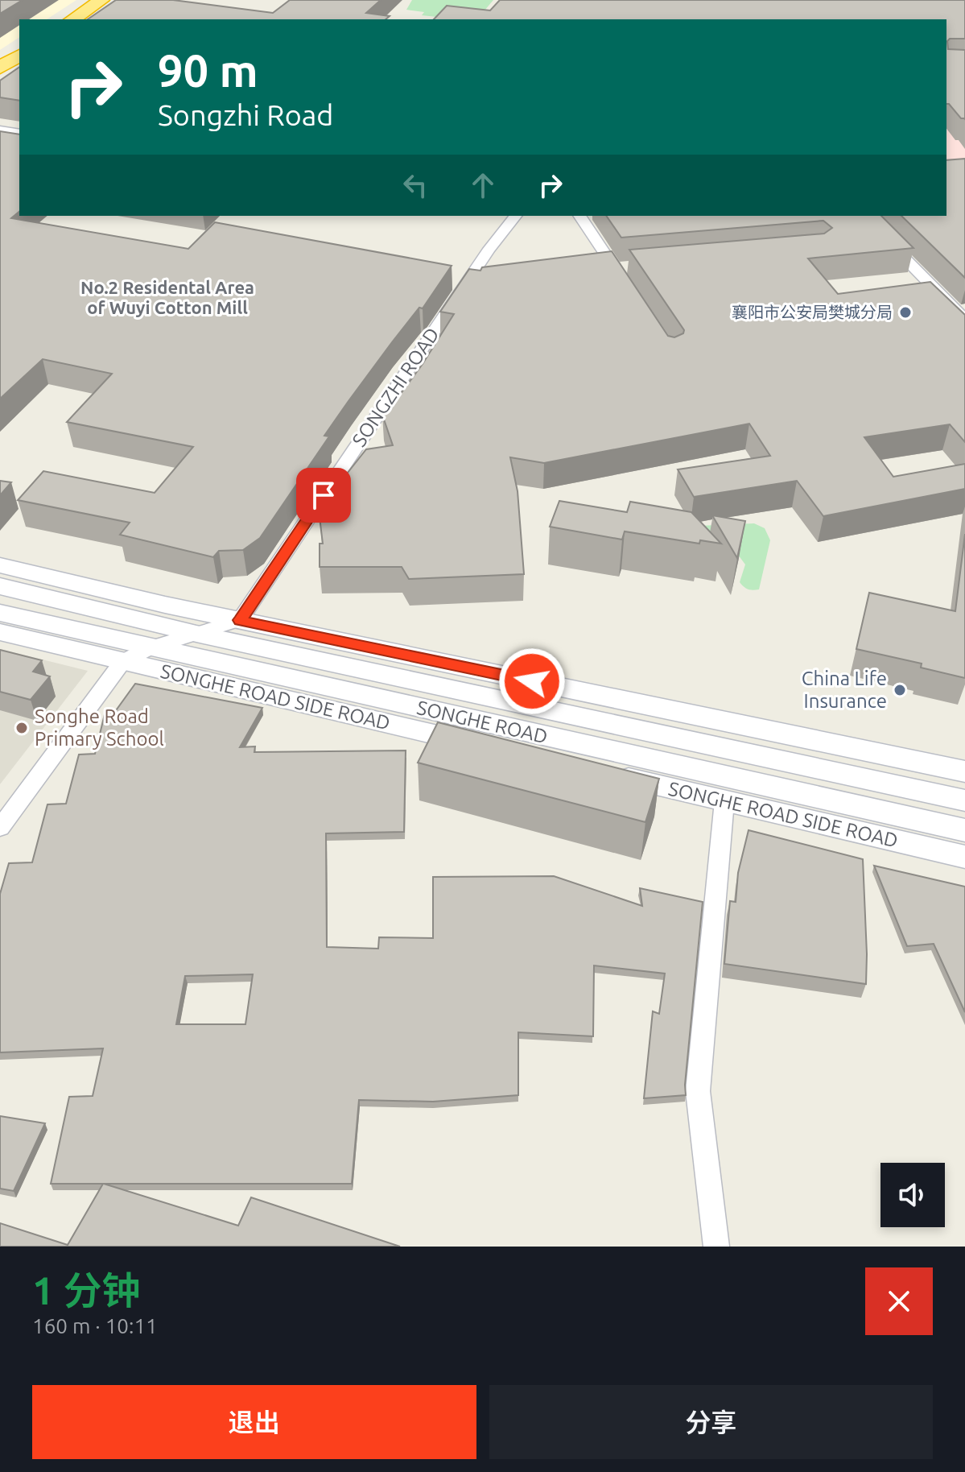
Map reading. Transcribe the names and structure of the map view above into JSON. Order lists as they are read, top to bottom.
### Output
{
  "streets": {
    "street": ["SONGZHI ROAD", "SONGHE ROAD SIDE ROAD", "SONGHE ROAD"]
  },
  "crossings": [
    ["SONGHE ROAD SIDE ROAD", "SONGHE ROAD"]
  ],
  "districts": ["No.2 Residental Area of Wuyi Cotton Mill"],
  "places": ["襄阳市公安局樊城分局", "China Life Insurance", "Songhe Road Primary School"],
  "page": {
    "turn": ["90 m", "Songzhi Road"],
    "heading": ["1 分钟", "160 m · 10:11"],
    "buttons": ["退出", "分享"]
  }
}
